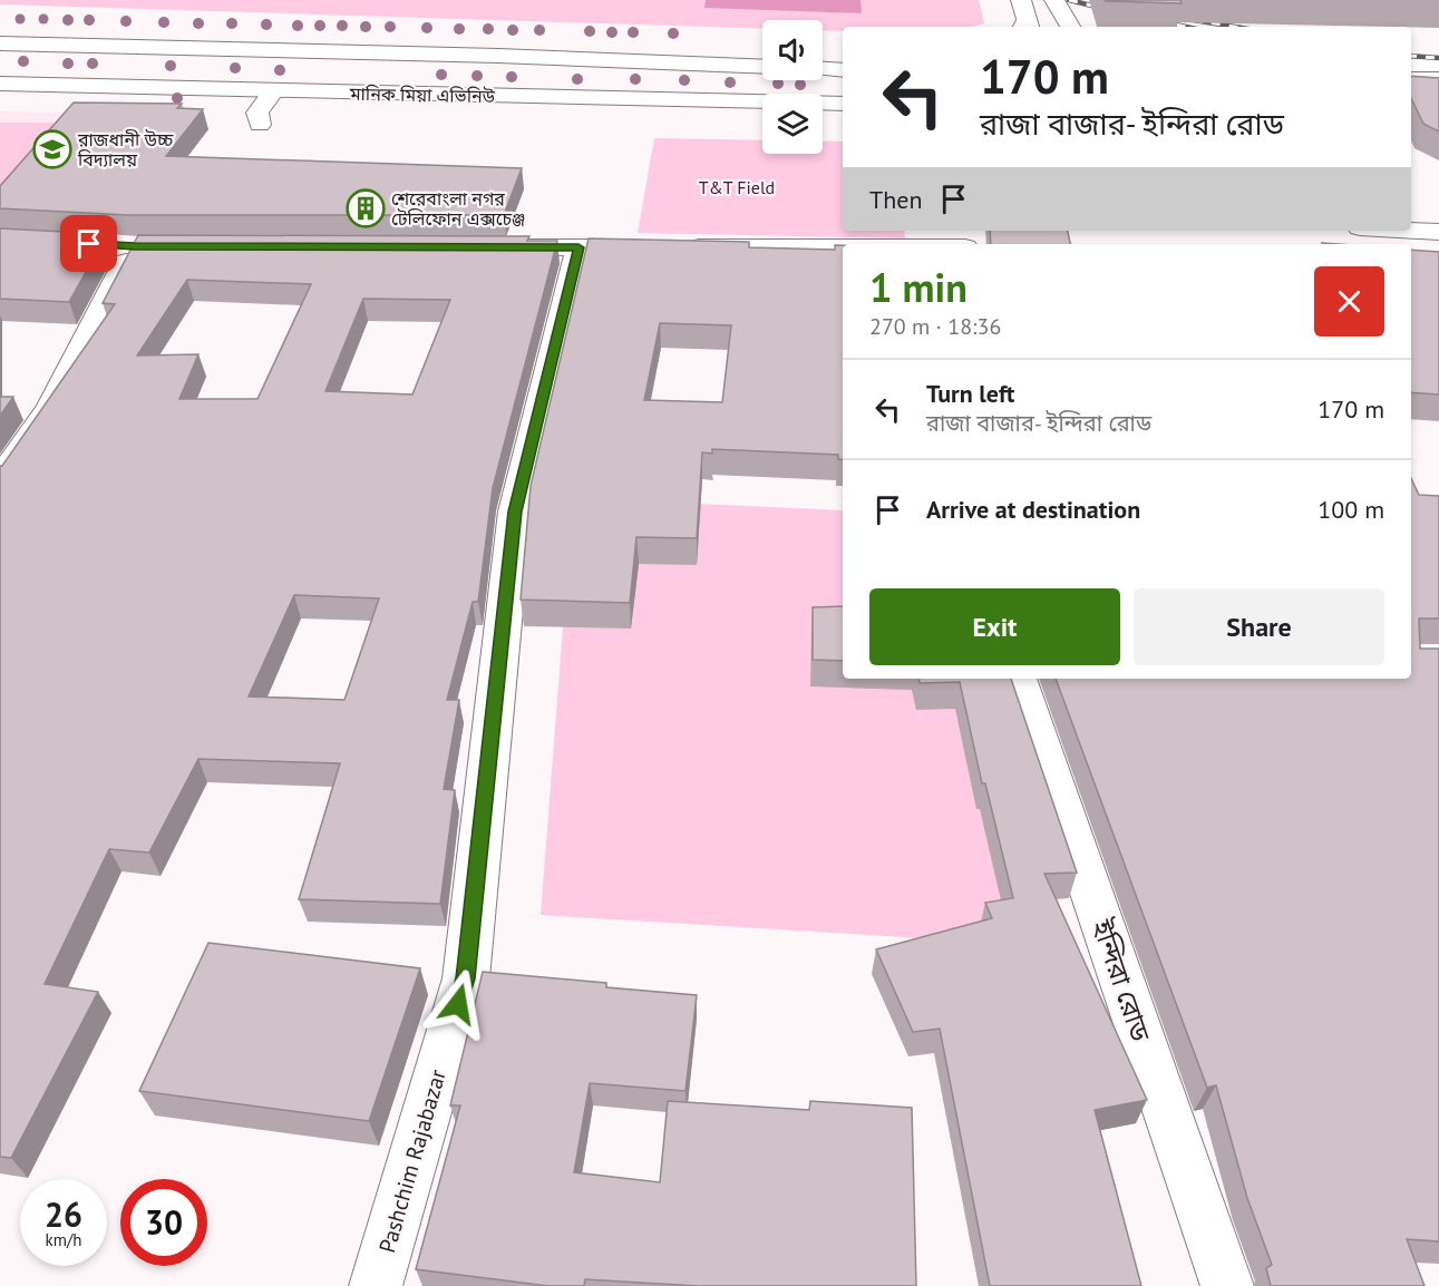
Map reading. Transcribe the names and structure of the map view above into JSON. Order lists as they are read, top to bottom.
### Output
{
  "streets": {
    "main road": ["মানিক মিয়া এভিনিউ", "ইন্দিরা রোড", "Pashchim Rajabazar"]
  },
  "parks": ["T&T Field"],
  "places": {
    "school or university": ["রাজধানী উচ্চ বিদ্যালয়"],
    "building": ["শেরেবাংলা নগর টেলিফোন এক্সচেঞ্জ"]
  },
  "page": {
    "turn": ["170 m", "রাজা বাজার- ইন্দিরা রোড"],
    "then": "Then",
    "heading": ["1 min", "270 m · 18:36"],
    "list": [
      {
        "name": "Turn left",
        "note": "রাজা বাজার- ইন্দিরা রোড",
        "value": "170 m"
      },
      {
        "name": "Arrive at destination",
        "value": "100 m"
      }
    ],
    "buttons": ["Exit", "Share"],
    "speed": "26 km/h",
    "limit": "30"
  }
}
